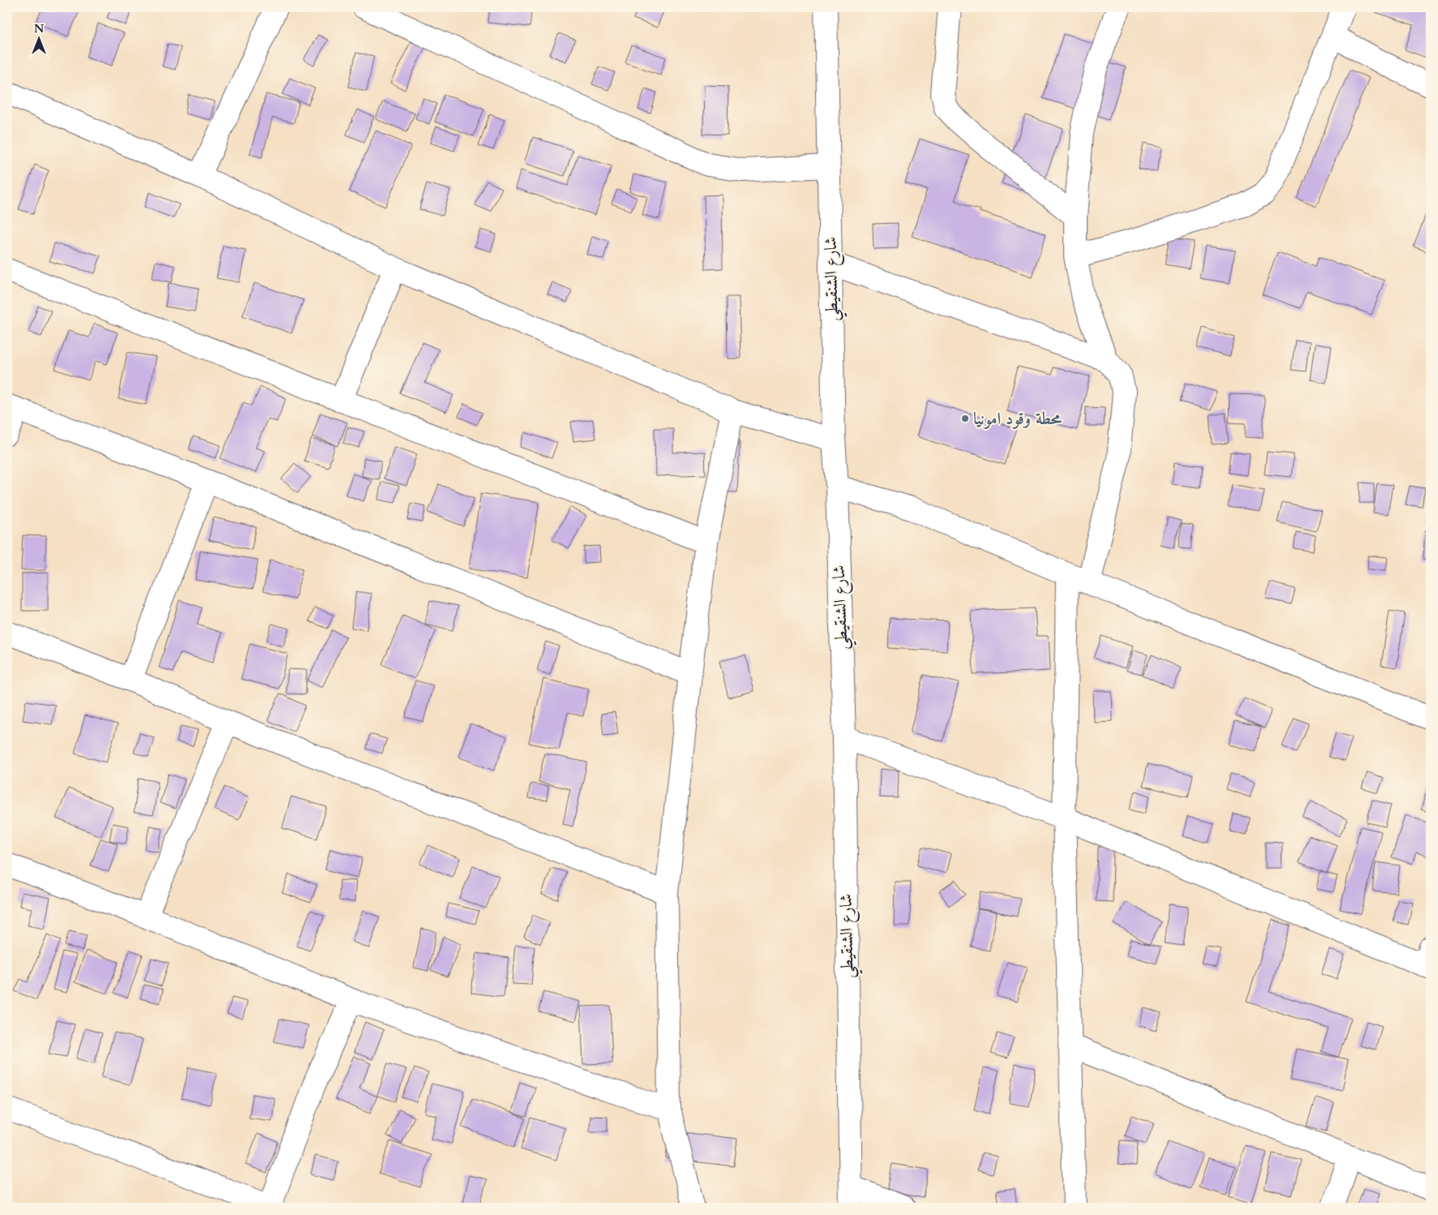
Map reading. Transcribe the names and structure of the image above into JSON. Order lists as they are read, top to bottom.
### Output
{
  "streets": {
    "street": ["شارع الشنقيطي"]
  },
  "places": ["محطة وقود امونيا"],
  "north": "top"
}
